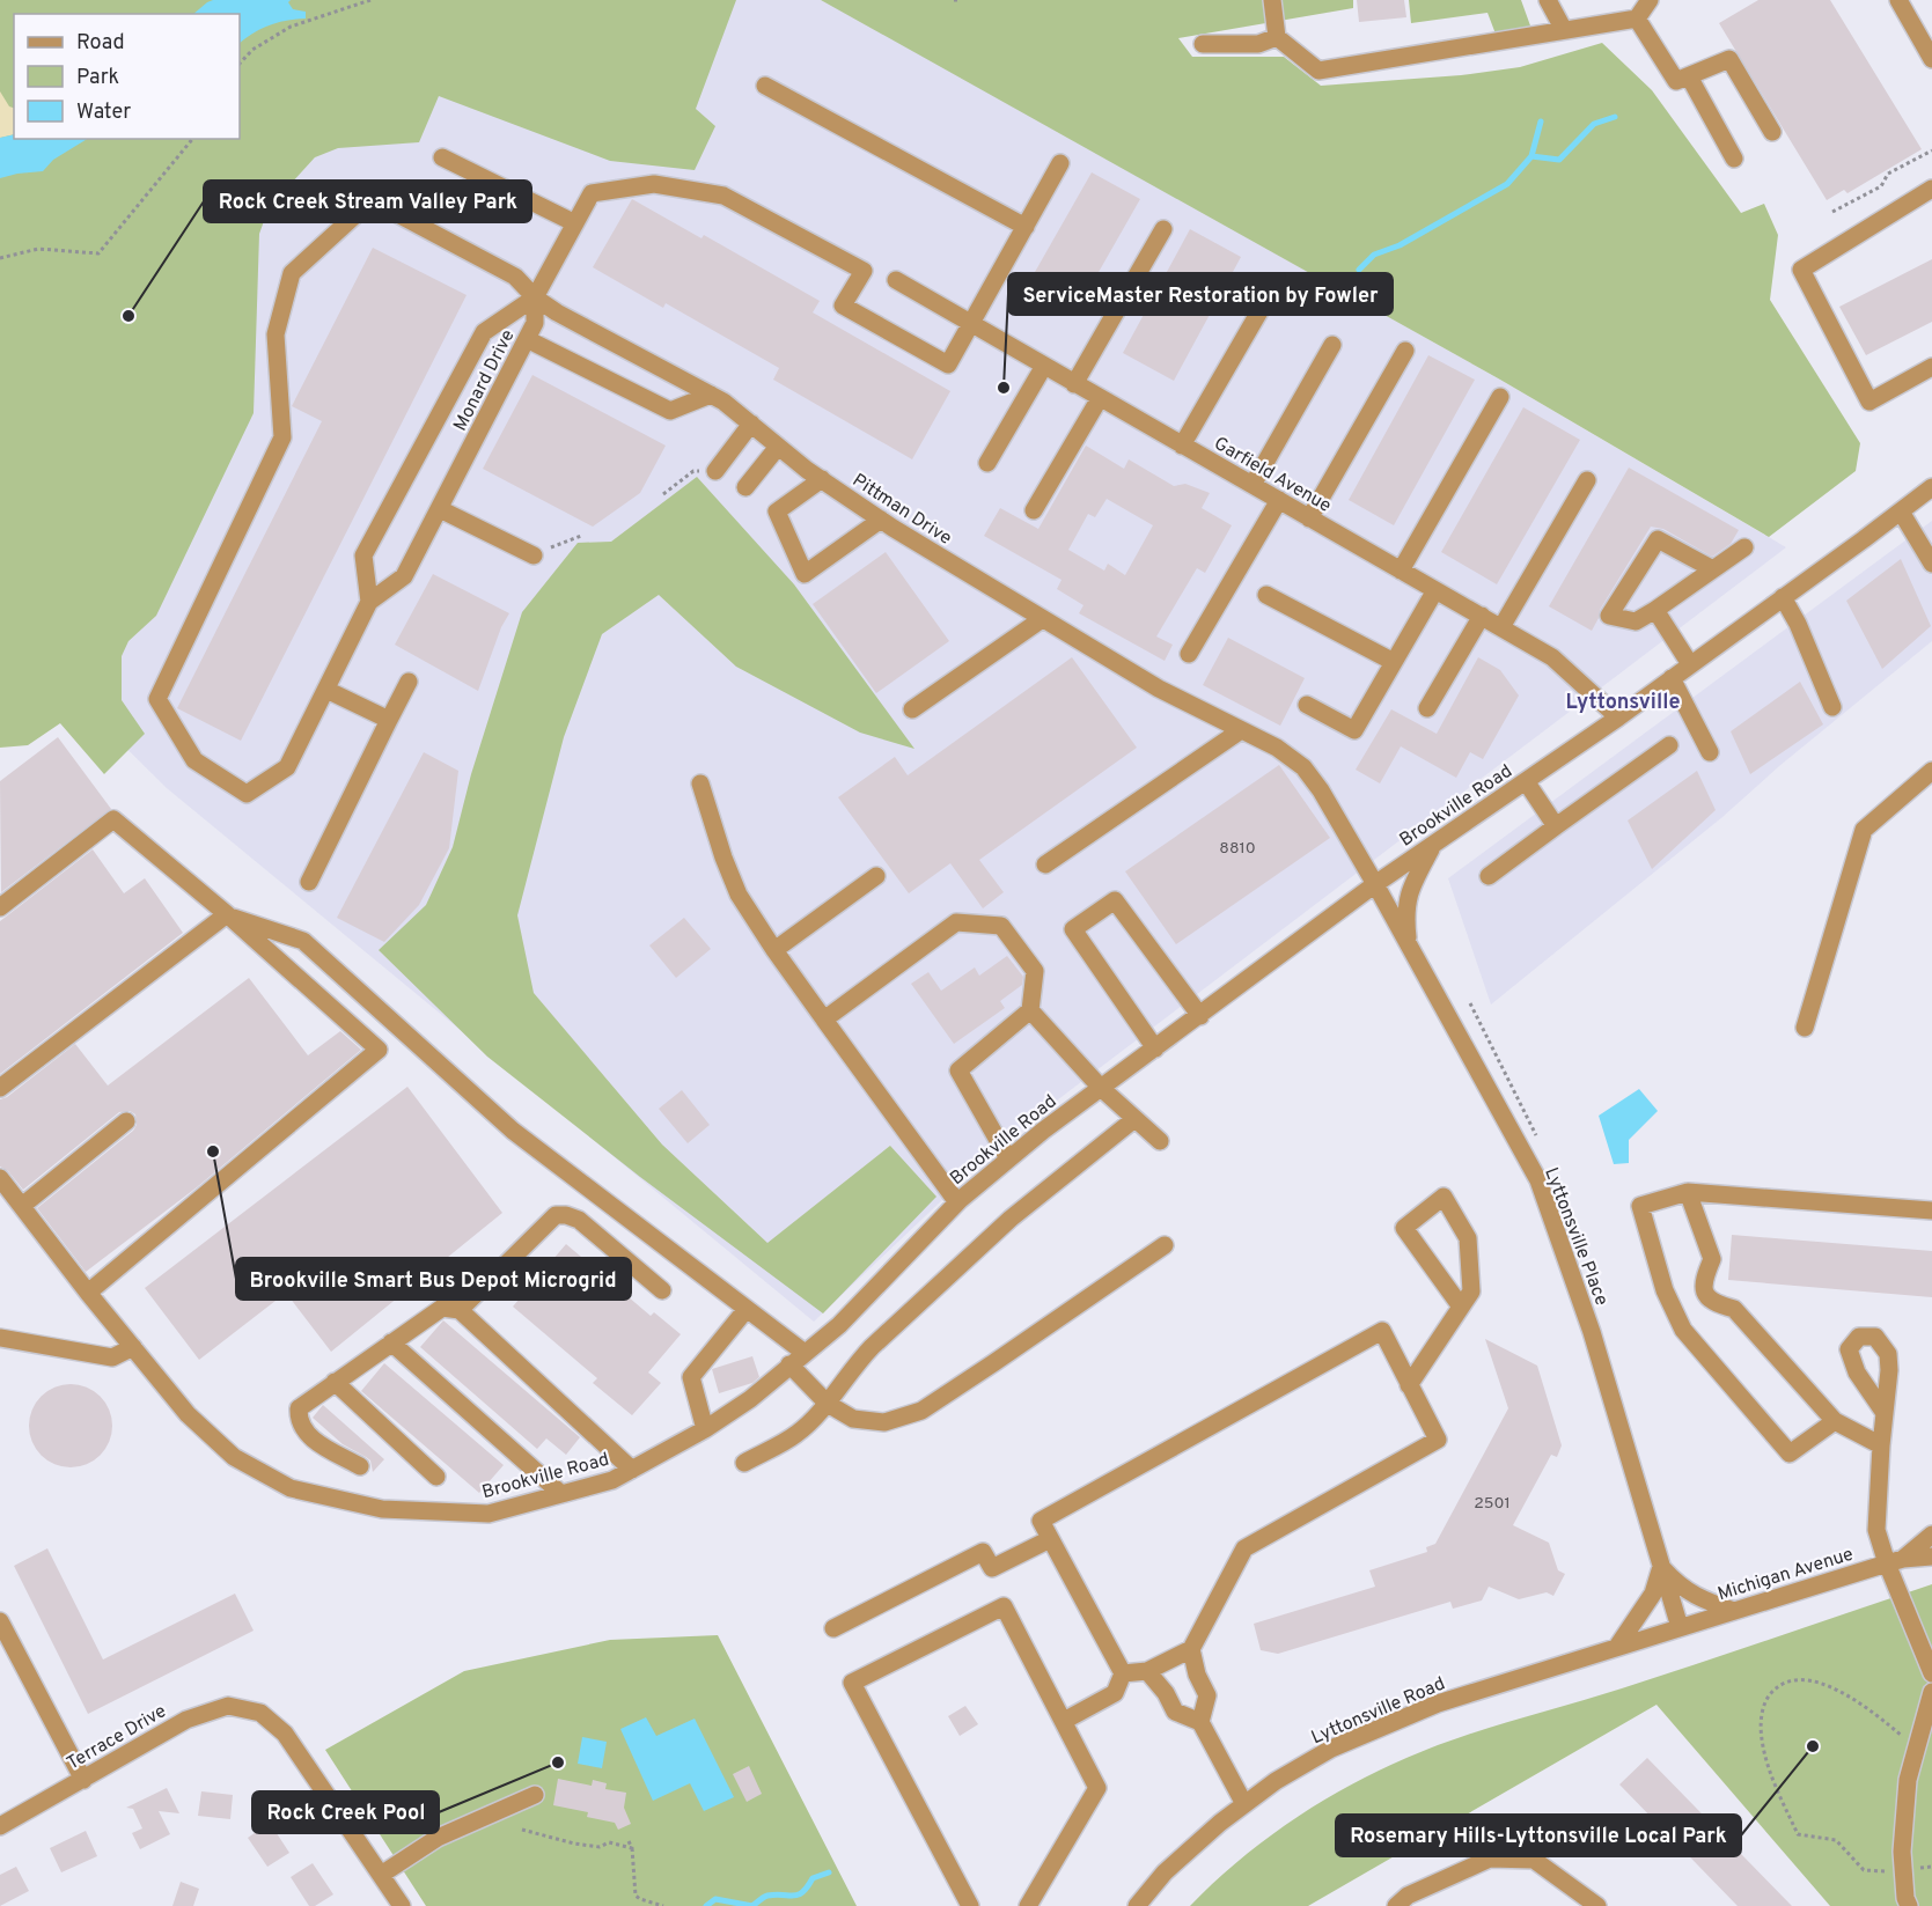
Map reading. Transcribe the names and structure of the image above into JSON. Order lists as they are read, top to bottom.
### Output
{
  "streets": {
    "street": [
      "Monard Drive",
      "Garfield Avenue",
      "Pittman Drive",
      "Brookville Road",
      "Lyttonsville Place",
      "Michigan Avenue",
      "Lyttonsville Road",
      "Terrace Drive"
    ]
  },
  "crossings": [
    ["Monard Drive", "Pittman Drive"],
    ["Garfield Avenue", "Brookville Road"],
    ["Pittman Drive", "Brookville Road"],
    ["Pittman Drive", "Lyttonsville Place"],
    ["Brookville Road", "Lyttonsville Place"],
    ["Lyttonsville Place", "Michigan Avenue"],
    ["Lyttonsville Place", "Lyttonsville Road"],
    ["Michigan Avenue", "Lyttonsville Road"]
  ],
  "districts": ["Lyttonsville"],
  "places": [
    "Rock Creek Stream Valley Park",
    "ServiceMaster Restoration by Fowler",
    "Brookville Smart Bus Depot Microgrid",
    "Rosemary Hills-Lyttonsville Local Park",
    "Rock Creek Pool"
  ],
  "house_numbers": ["8810", "2501"],
  "legend": ["Road", "Park", "Water"]
}
